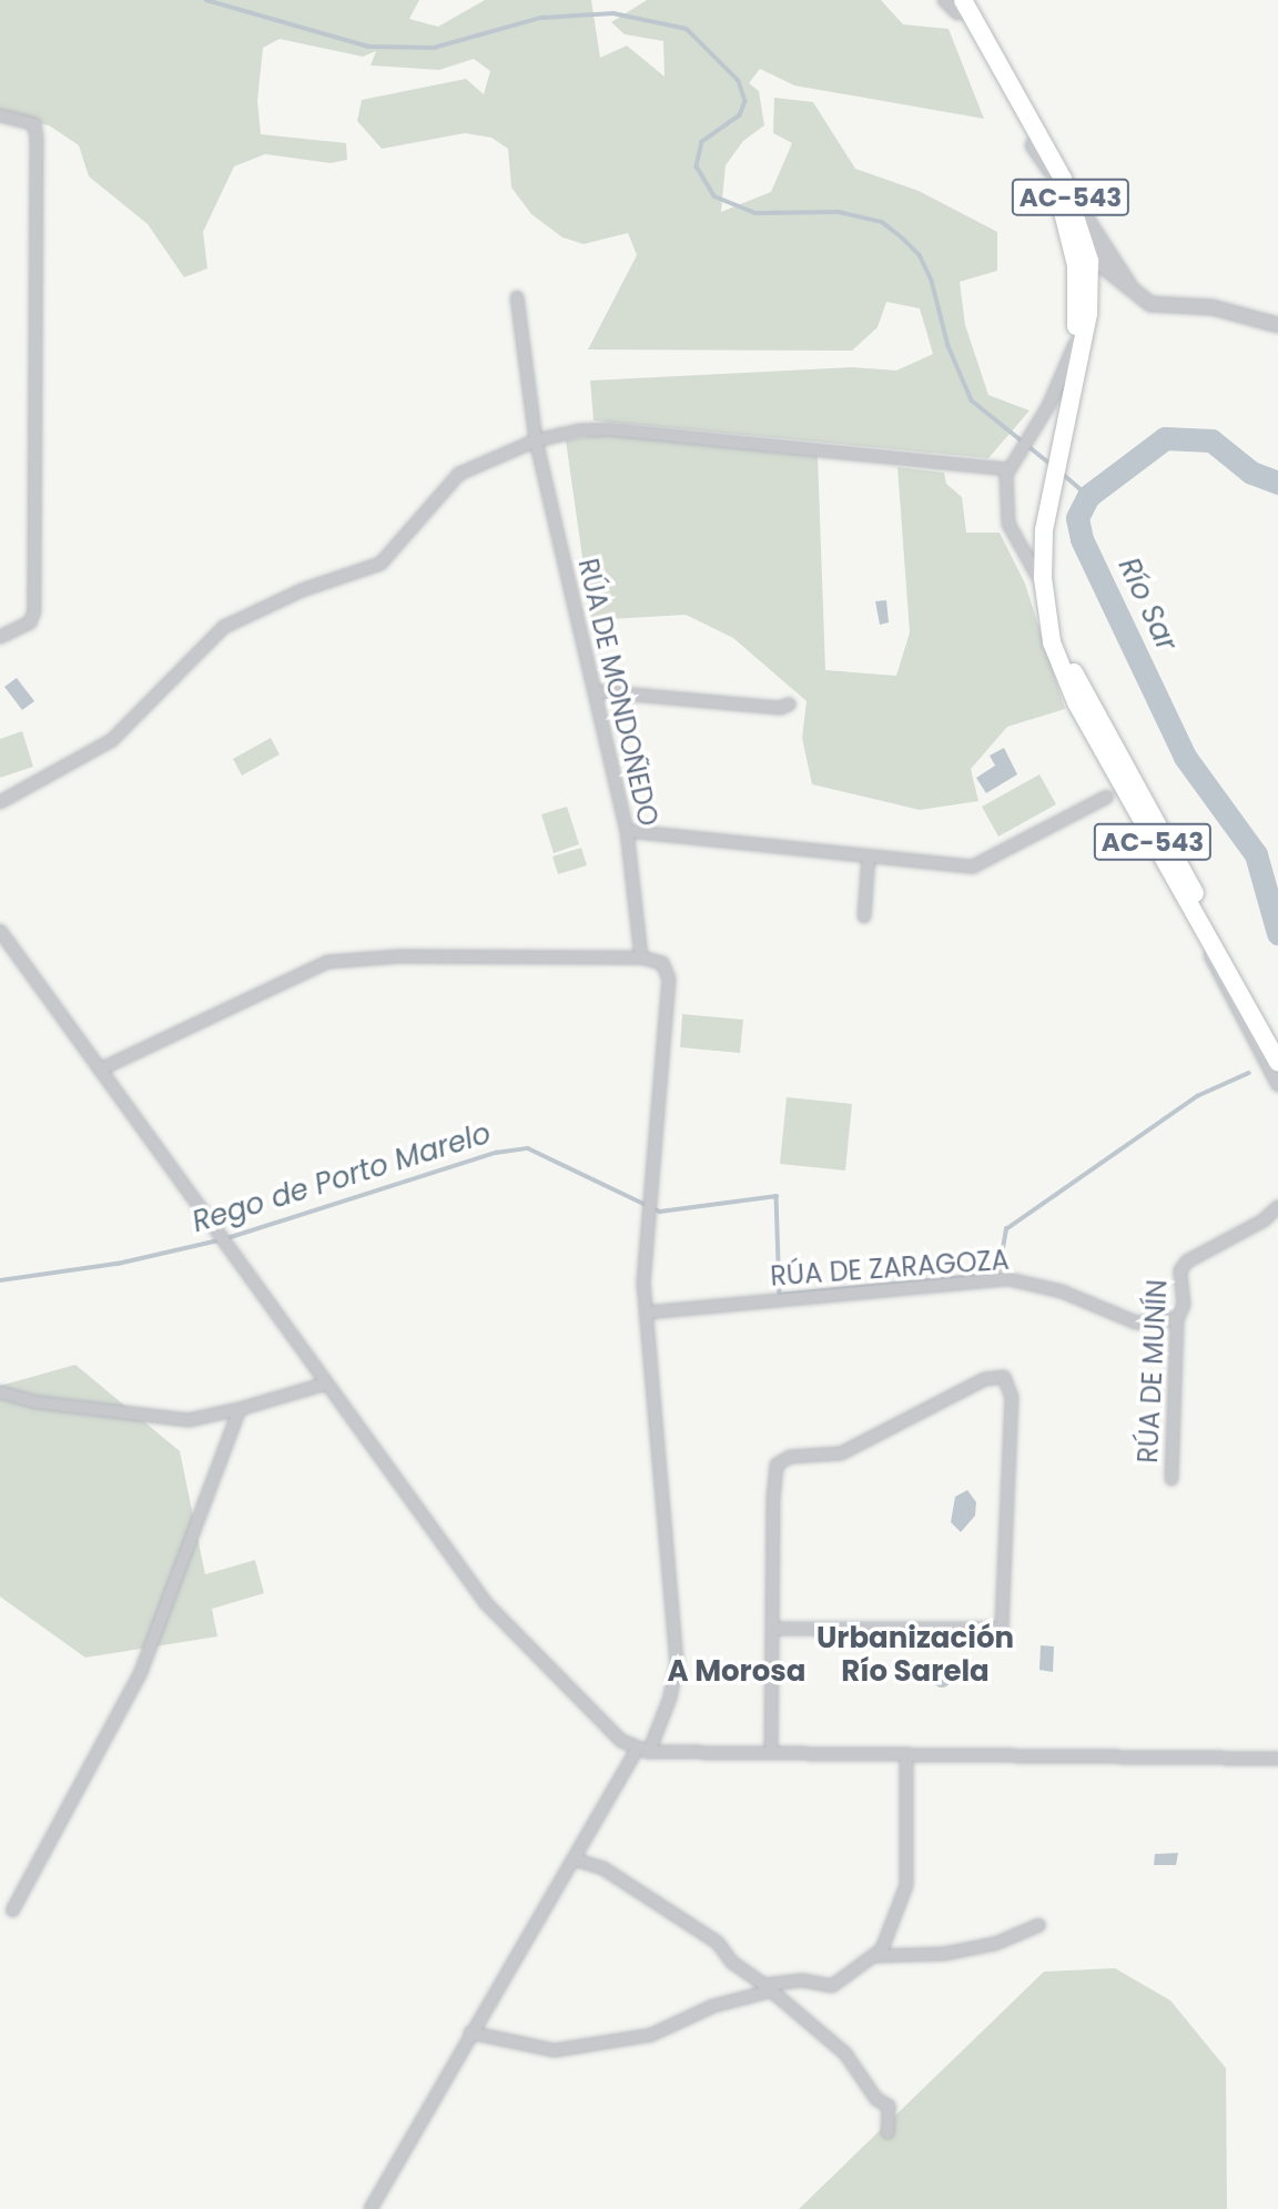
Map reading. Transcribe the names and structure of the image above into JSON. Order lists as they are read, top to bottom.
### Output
{
  "streets": {
    "main road": ["AC-543"],
    "street": ["RÚA DE MONDOÑEDO", "RÚA DE ZARAGOZA", "RÚA DE MUNÍN"]
  },
  "crossings": [
    ["RÚA DE ZARAGOZA", "RÚA DE MUNÍN"]
  ],
  "districts": ["Urbanización Río Sarela", "A Morosa"],
  "water": ["Río Sar", "Rego de Porto Marelo"]
}
